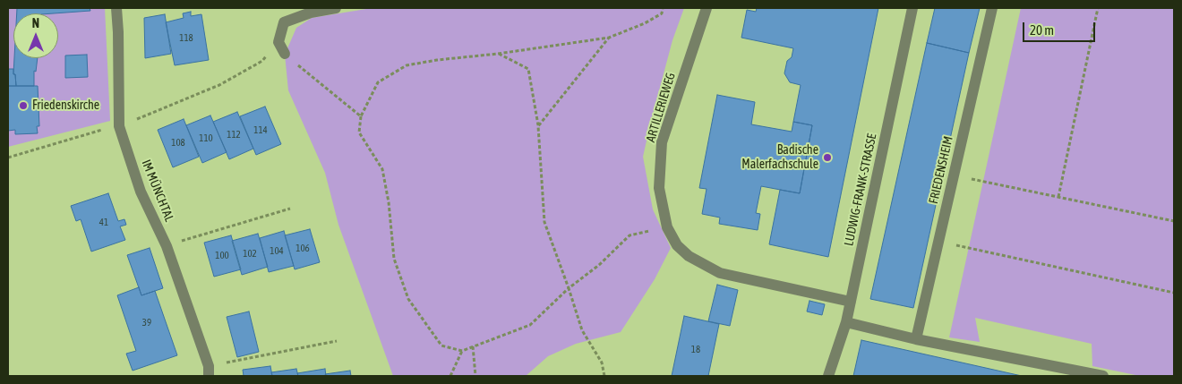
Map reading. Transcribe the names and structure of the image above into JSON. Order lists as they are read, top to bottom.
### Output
{
  "streets": {
    "street": [
      "ARTILLERIEWEG",
      "FRIEDENSHEIM",
      "LUDWIG-FRANK-STRASSE",
      "IM MÜNCHTAL"
    ]
  },
  "crossings": [
    ["ARTILLERIEWEG", "LUDWIG-FRANK-STRASSE"]
  ],
  "places": ["Friedenskirche", "Badische Malerfachschule"],
  "house_numbers": [
    "118",
    "114",
    "112",
    "110",
    "108",
    "41",
    "106",
    "104",
    "102",
    "100",
    "39",
    "18"
  ],
  "scale_bar": "20 m",
  "north": "top"
}
